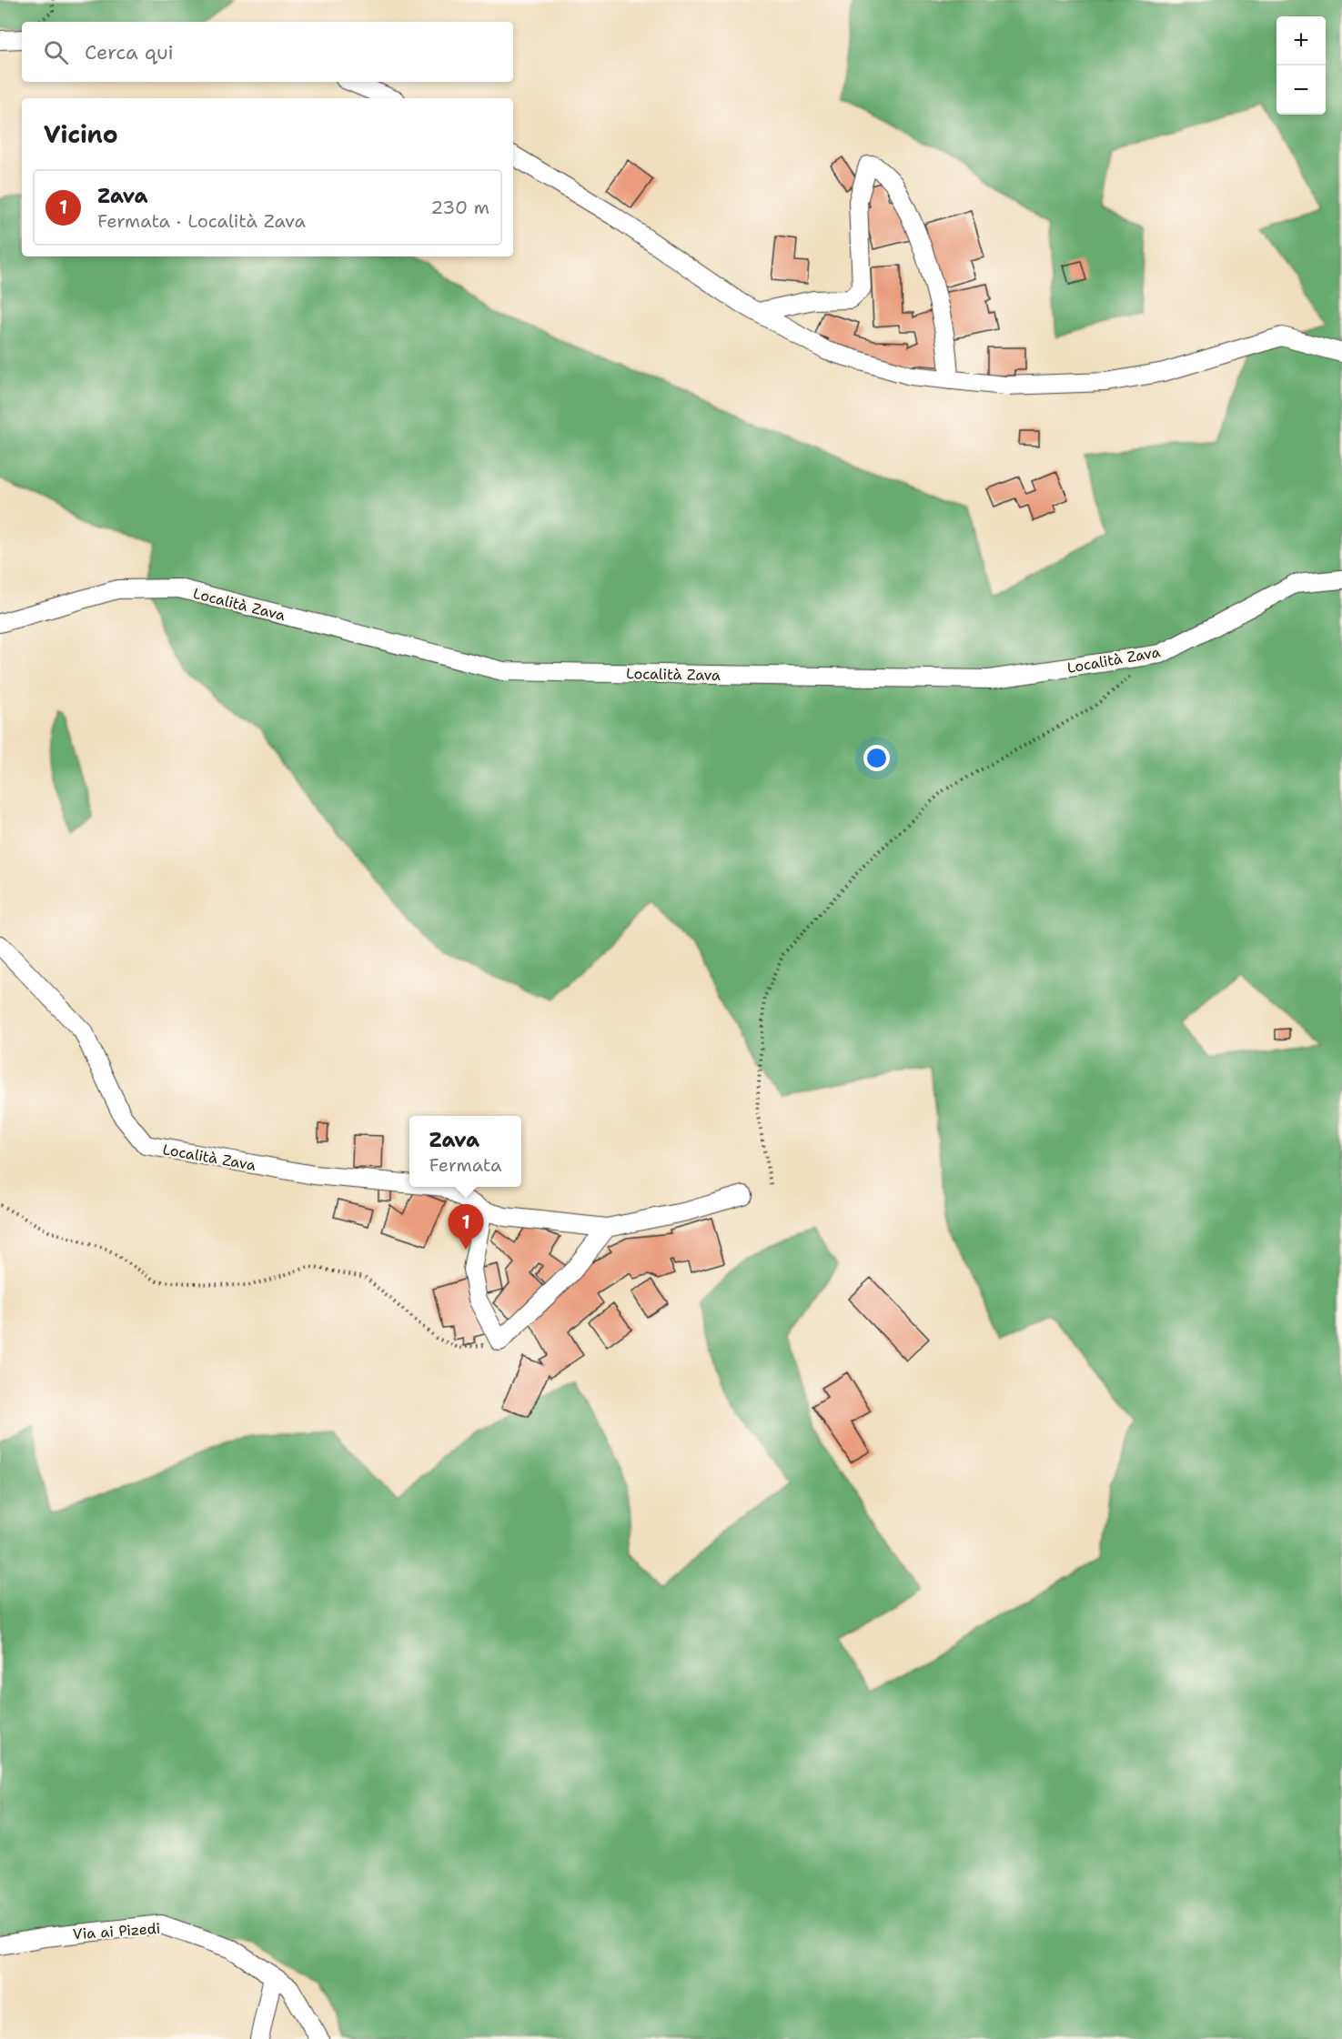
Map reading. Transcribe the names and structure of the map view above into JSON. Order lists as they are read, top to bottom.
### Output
{
  "streets": {
    "street": ["Località Zava", "Via ai Pizedi"]
  },
  "page": {
    "map_buttons": ["+", "−"],
    "search": "Cerca qui",
    "heading": "Vicino",
    "list": [
      {
        "mark": "1",
        "name": "Zava",
        "note": "Fermata · Località Zava",
        "value": "230 m"
      }
    ],
    "popup": ["Zava", "Fermata"],
    "pins": "1"
  }
}
